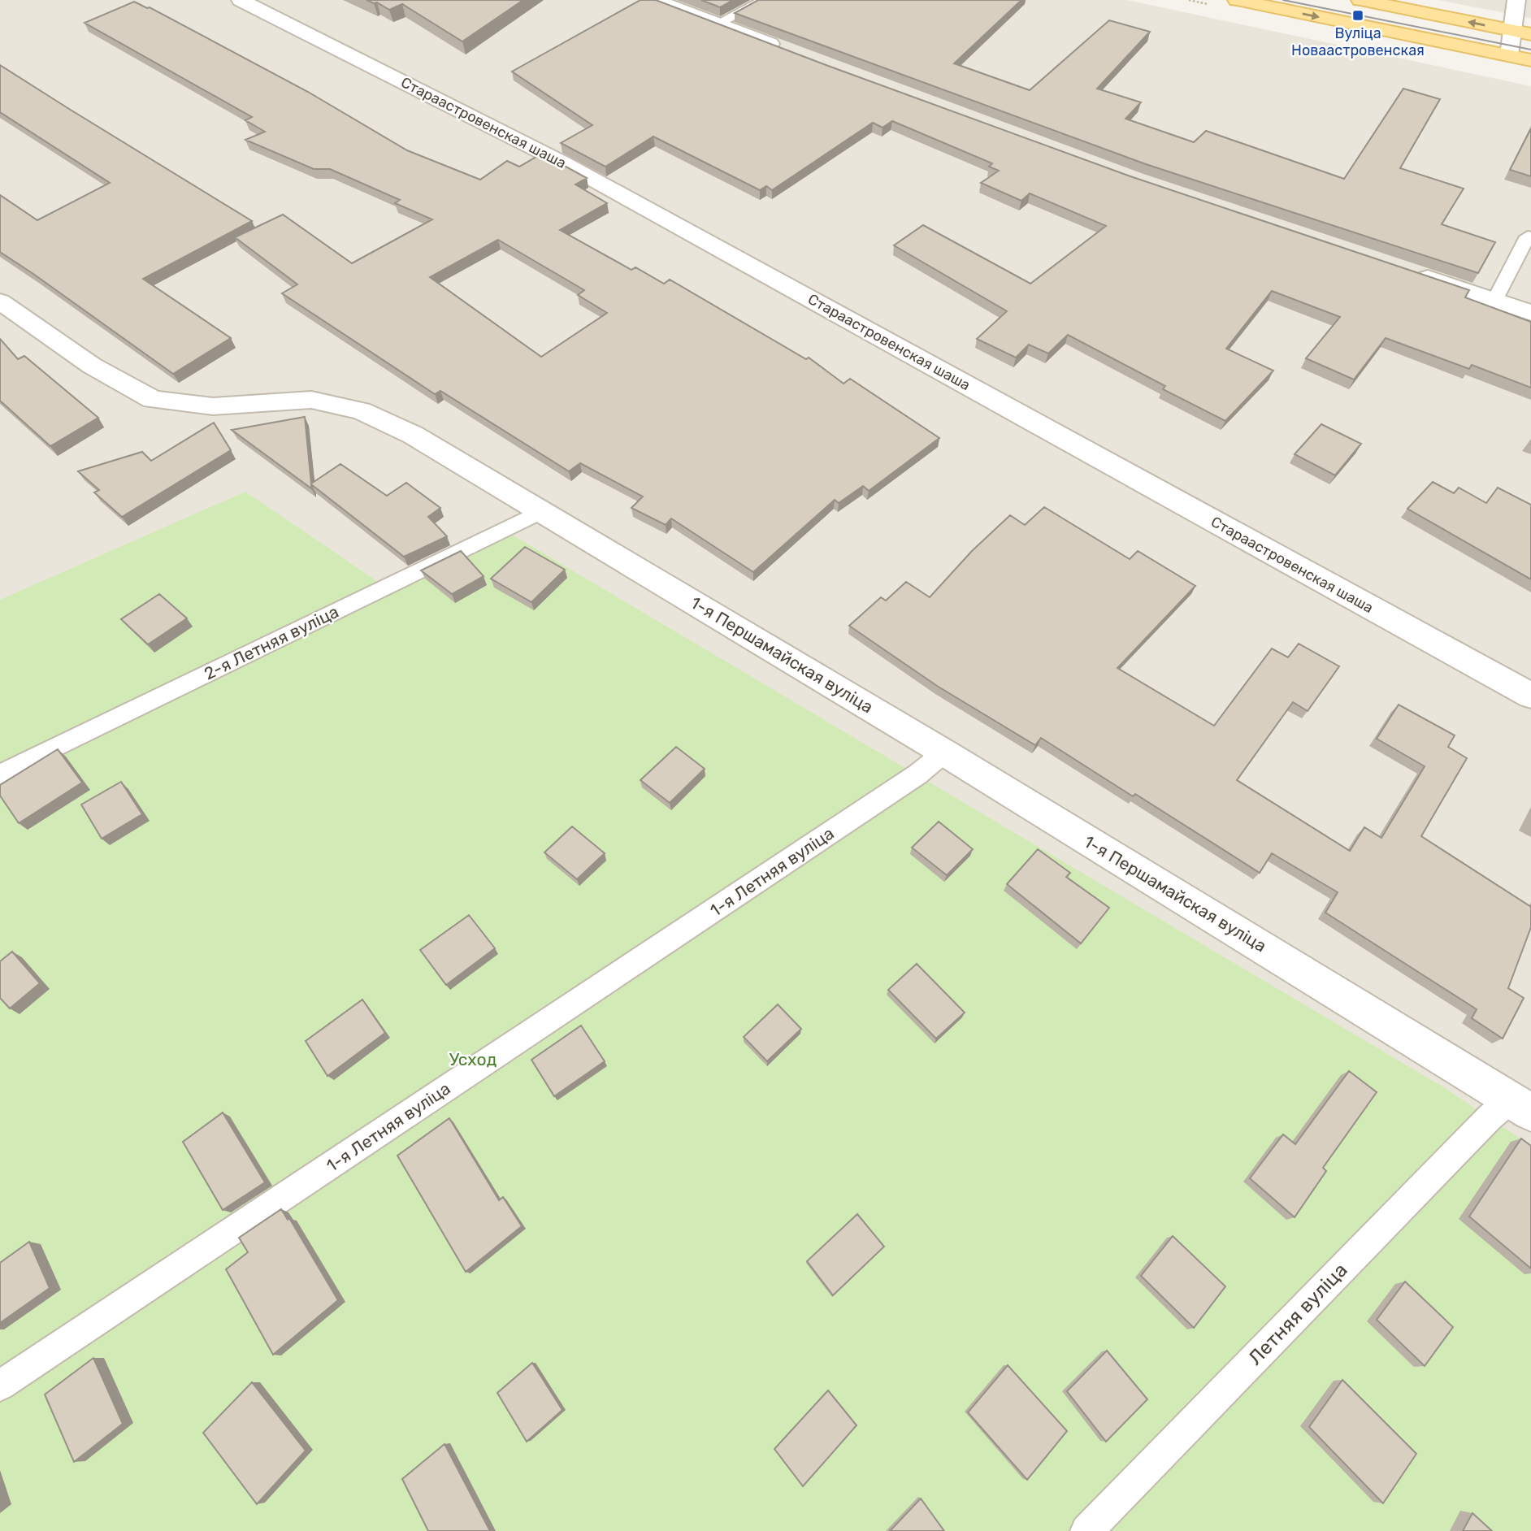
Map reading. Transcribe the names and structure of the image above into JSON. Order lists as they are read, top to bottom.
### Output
{
  "streets": {
    "street": ["Стараастровенская шаша", "1-я Першамайская вуліца"],
    "lane": ["2-я Летняя вуліца", "1-я Летняя вуліца", "Летняя вуліца"]
  },
  "crossings": [
    ["2-я Летняя вуліца", "1-я Першамайская вуліца"],
    ["1-я Першамайская вуліца", "1-я Летняя вуліца"],
    ["1-я Першамайская вуліца", "Летняя вуліца"]
  ],
  "parks": ["Усход"],
  "places": {
    "transit": ["Вуліца Новаастровенская"]
  }
}
